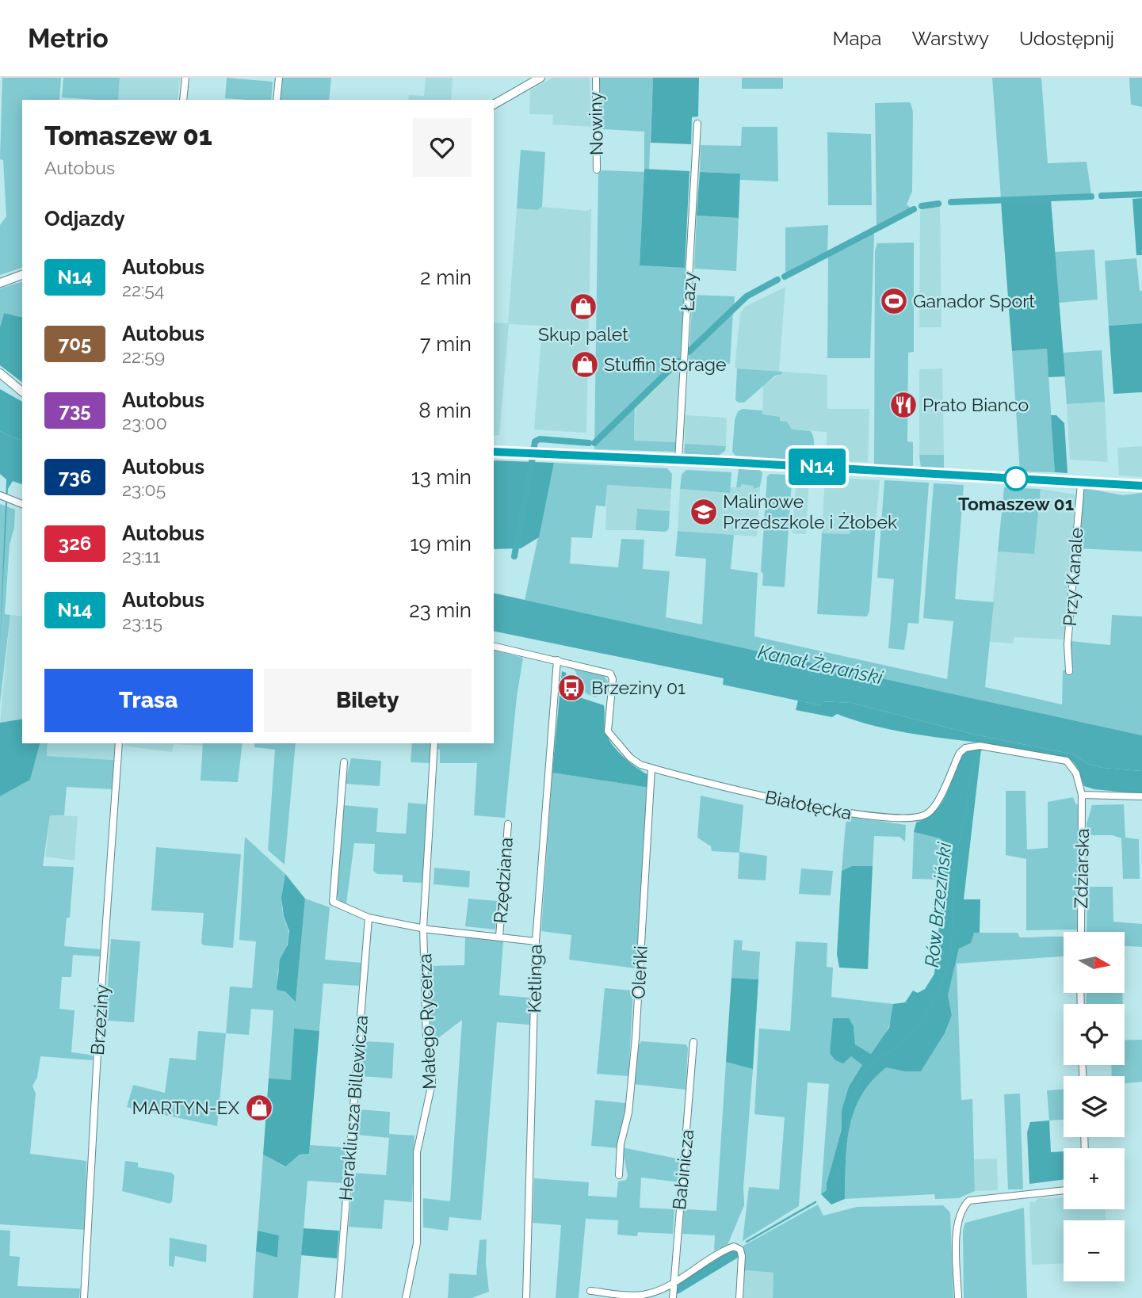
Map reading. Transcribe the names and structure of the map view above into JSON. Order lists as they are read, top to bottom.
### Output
{
  "streets": {
    "street": [
      "Nowiny",
      "Łazy",
      "Przy Kanale",
      "Białołęcka",
      "Zdziarska",
      "Rzędziana",
      "Oleńki",
      "Ketlinga",
      "Brzeziny",
      "Małego Rycerza",
      "Herakliusza Billewicza",
      "Babinicza"
    ]
  },
  "crossings": [
    ["Białołęcka", "Zdziarska"],
    ["Białołęcka", "Oleńki"],
    ["Białołęcka", "Ketlinga"]
  ],
  "water": ["Kanał Żerański", "Rów Brzeziński"],
  "places": {
    "sports": ["Ganador Sport"],
    "shop": ["Skup palet", "Stuffin Storage", "MARTYN-EX"],
    "restaurant": ["Prato Bianco"],
    "other": ["Tomaszew 01"],
    "school or university": ["Malinowe Przedszkole i Żłobek"],
    "bus stop": ["Brzeziny 01"]
  },
  "lines": ["bus line N14"],
  "north": "right",
  "page": {
    "header": "Metrio",
    "nav": ["Mapa", "Warstwy", "Udostępnij"],
    "on_map": "N14",
    "heading": [
      ["Tomaszew 01", "Autobus"],
      "Odjazdy"
    ],
    "list": [
      {
        "mark": "N14",
        "name": "Autobus",
        "note": "22:54",
        "value": "2 min"
      },
      {
        "mark": "705",
        "name": "Autobus",
        "note": "22:59",
        "value": "7 min"
      },
      {
        "mark": "735",
        "name": "Autobus",
        "note": "23:00",
        "value": "8 min"
      },
      {
        "mark": "736",
        "name": "Autobus",
        "note": "23:05",
        "value": "13 min"
      },
      {
        "mark": "326",
        "name": "Autobus",
        "note": "23:11",
        "value": "19 min"
      },
      {
        "mark": "N14",
        "name": "Autobus",
        "note": "23:15",
        "value": "23 min"
      }
    ],
    "buttons": ["Trasa", "Bilety"],
    "map_buttons": ["+", "−"]
  }
}
